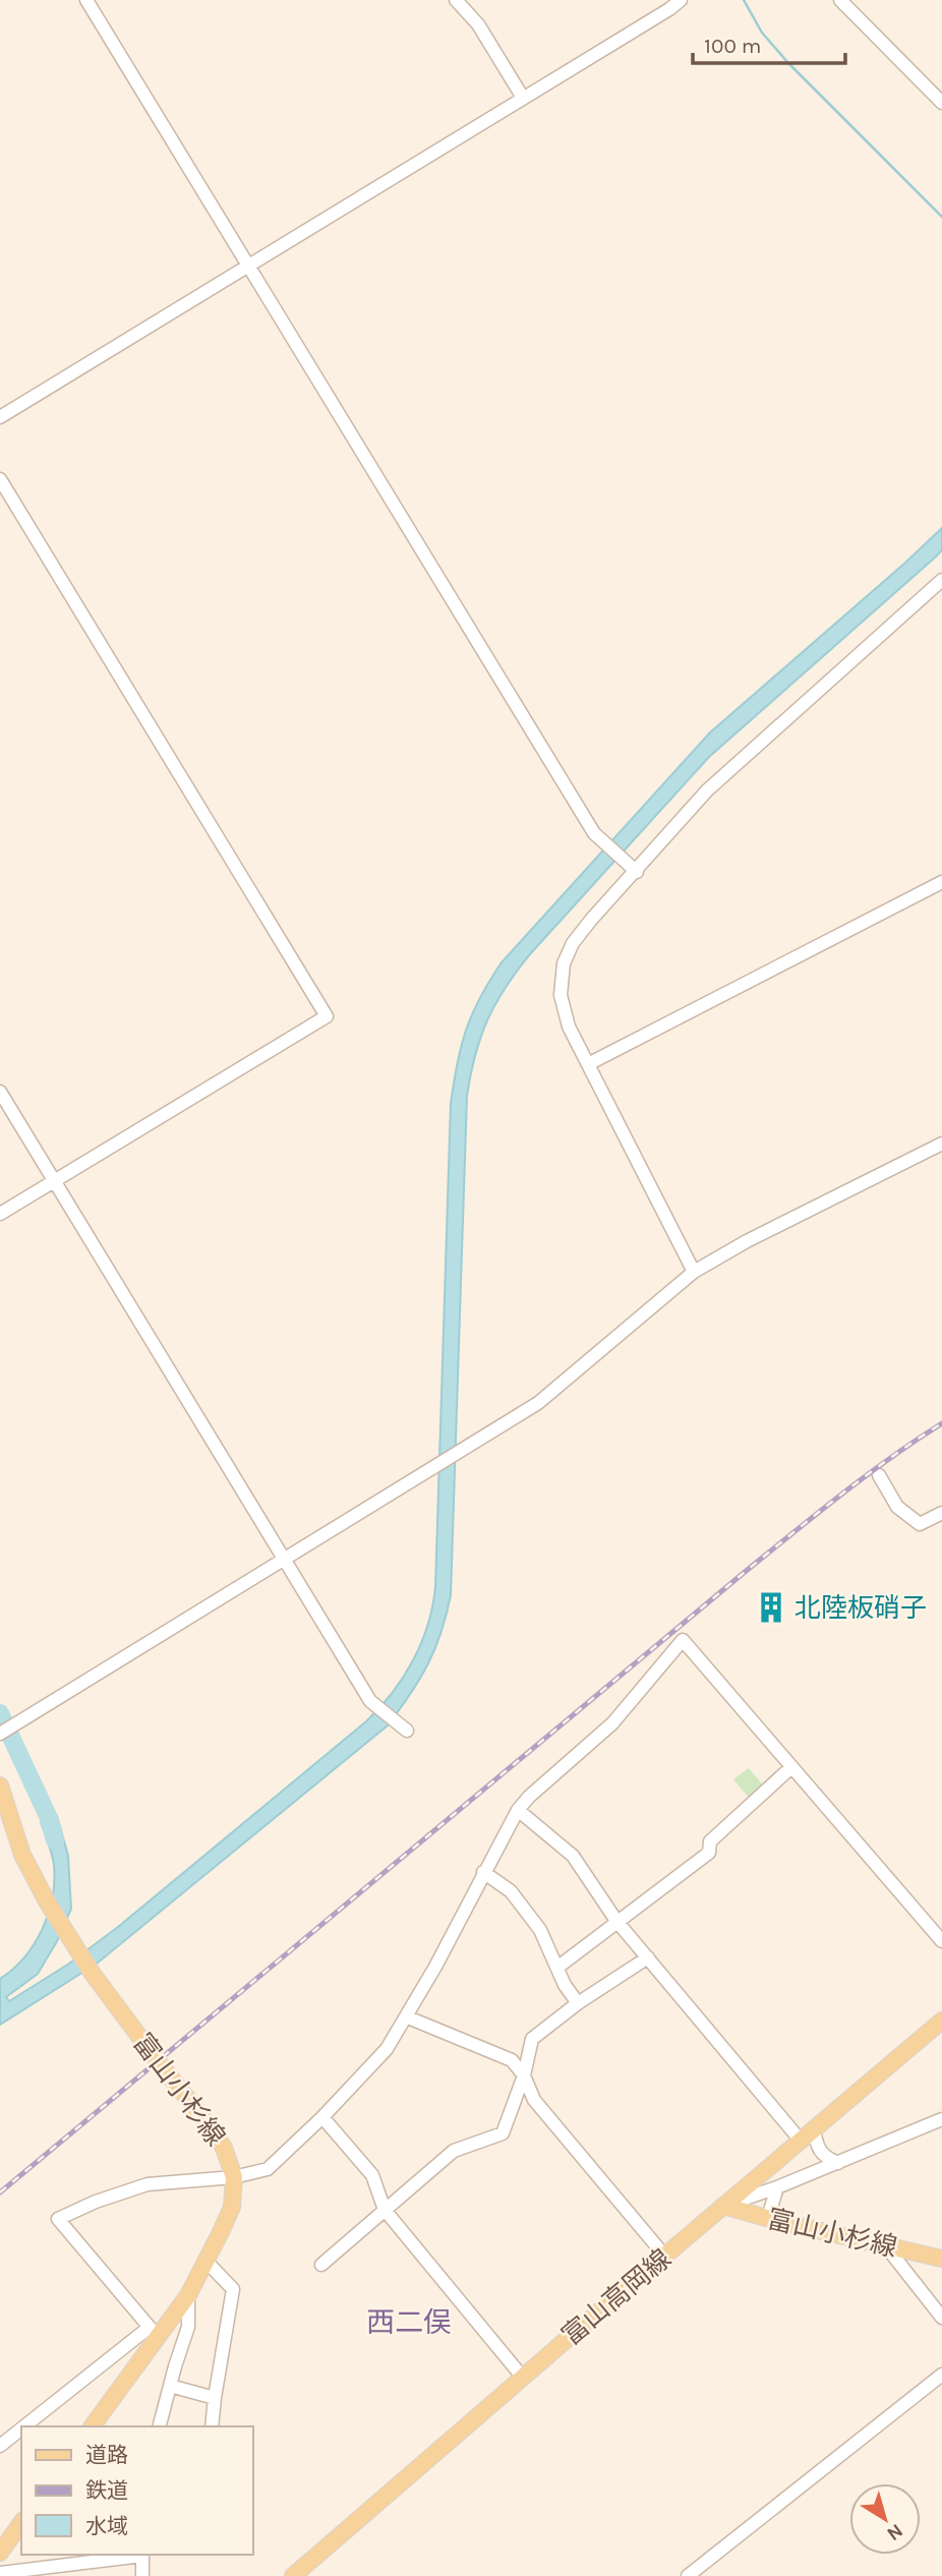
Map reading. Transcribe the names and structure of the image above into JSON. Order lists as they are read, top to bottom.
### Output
{
  "streets": {
    "main road": ["富山小杉線", "富山高岡線"]
  },
  "crossings": [
    ["富山小杉線", "富山高岡線"]
  ],
  "districts": ["西二俣"],
  "places": {
    "building": ["北陸板硝子"]
  },
  "legend": ["道路", "鉄道", "水域"],
  "scale_bar": "100 m",
  "north": "bottom right"
}
